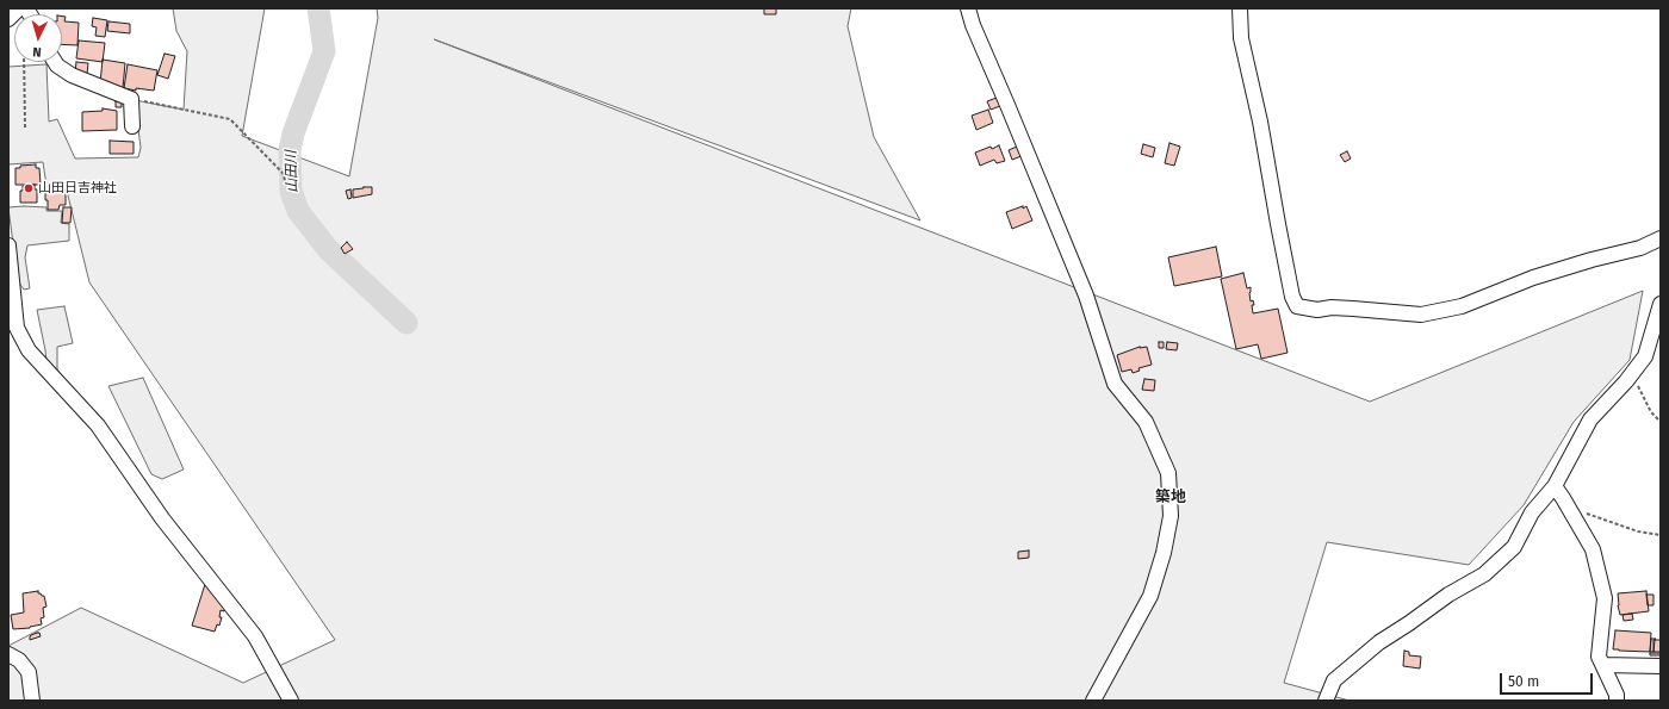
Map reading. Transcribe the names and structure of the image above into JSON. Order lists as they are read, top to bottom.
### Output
{
  "districts": ["築地"],
  "water": ["山田川"],
  "places": ["山田日吉神社"],
  "scale_bar": "50 m",
  "north": "bottom"
}
